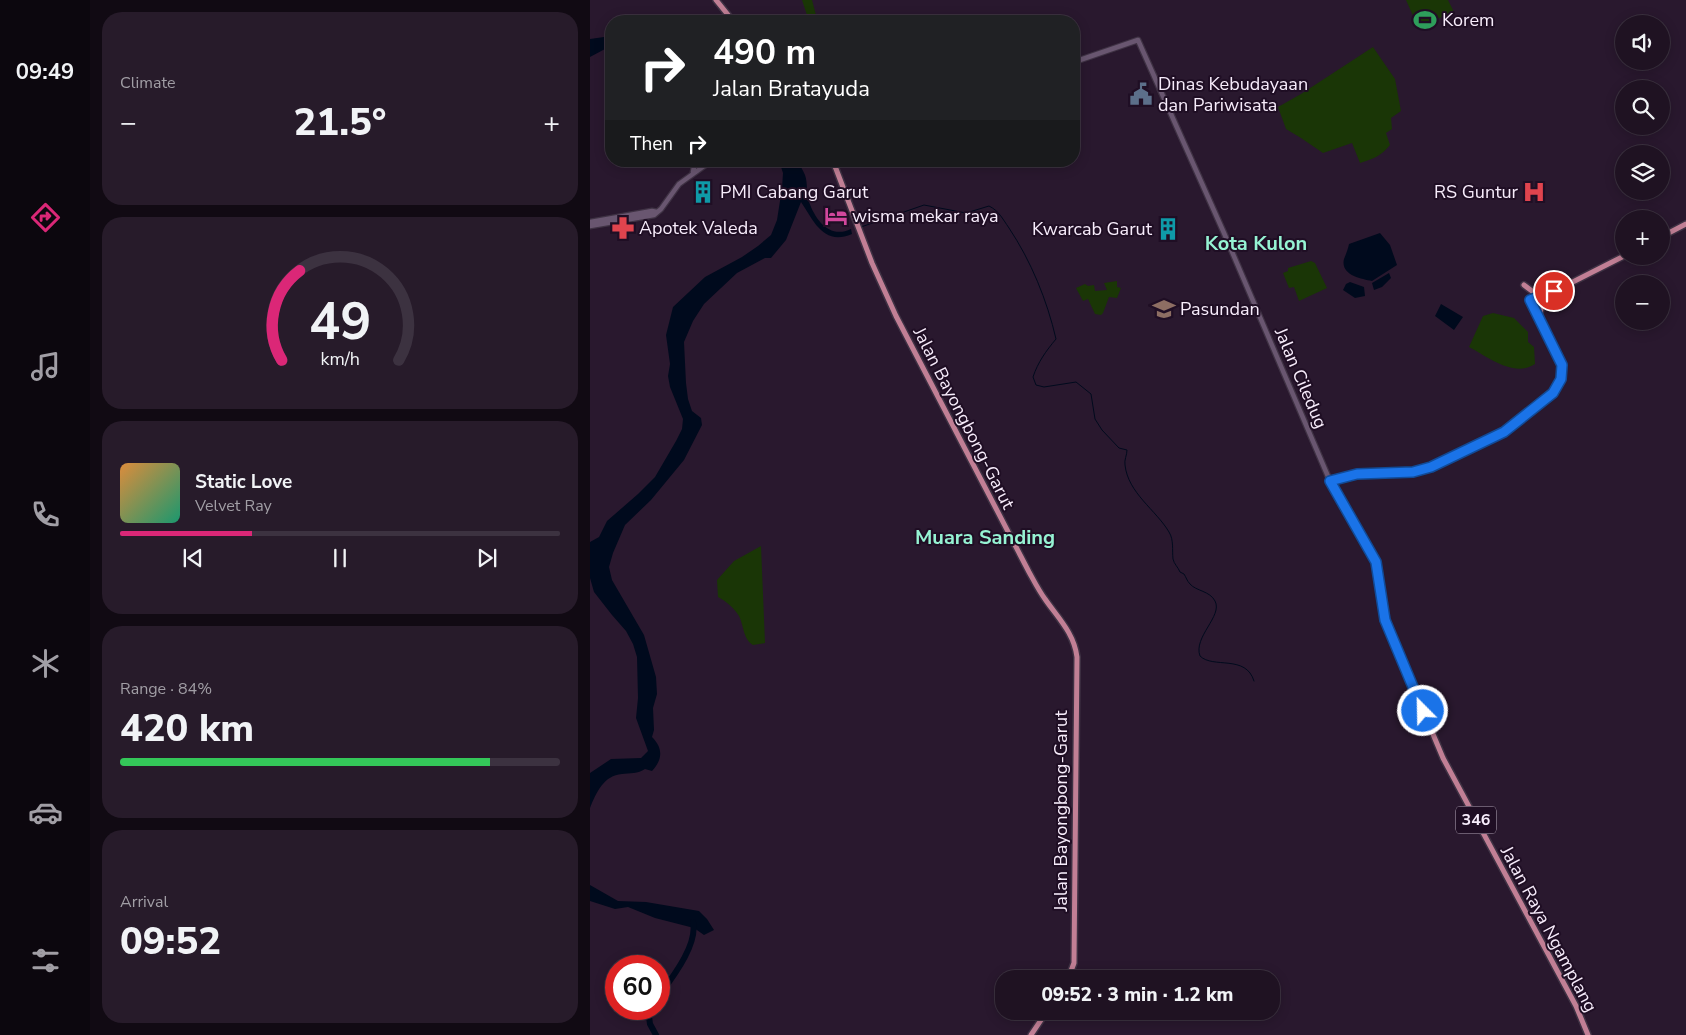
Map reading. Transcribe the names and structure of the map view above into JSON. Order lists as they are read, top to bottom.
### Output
{
  "streets": {
    "main road": [
      "Jalan Ciledug",
      "Jalan Bayongbong-Garut",
      "346",
      "Jalan Raya Ngamplang"
    ]
  },
  "crossings": [
    ["Jalan Ciledug", "Jalan Raya Ngamplang"]
  ],
  "districts": ["Kota Kulon", "Muara Sanding"],
  "places": {
    "sports": ["Korem"],
    "public building": ["Dinas Kebudayaan dan Pariwisata"],
    "building": ["PMI Cabang Garut", "Kwarcab Garut"],
    "hospital": ["RS Guntur"],
    "hotel": ["wisma mekar raya"],
    "pharmacy": ["Apotek Valeda"],
    "school or university": ["Pasundan"]
  },
  "page": {
    "tabs": "09:49",
    "tile": [
      "Climate",
      ["Range · 84%", "420 km"],
      ["Arrival", "09:52"]
    ],
    "map_buttons": ["+", "−"],
    "turn": ["490 m", "Jalan Bratayuda"],
    "heat": ["−", "21.5°", "+"],
    "then": "Then",
    "song": ["Static Love", "Velvet Ray"],
    "limit": "60",
    "trip": "09:52 · 3 min · 1.2 km",
    "gauge": ["49", "km/h"]
  }
}
